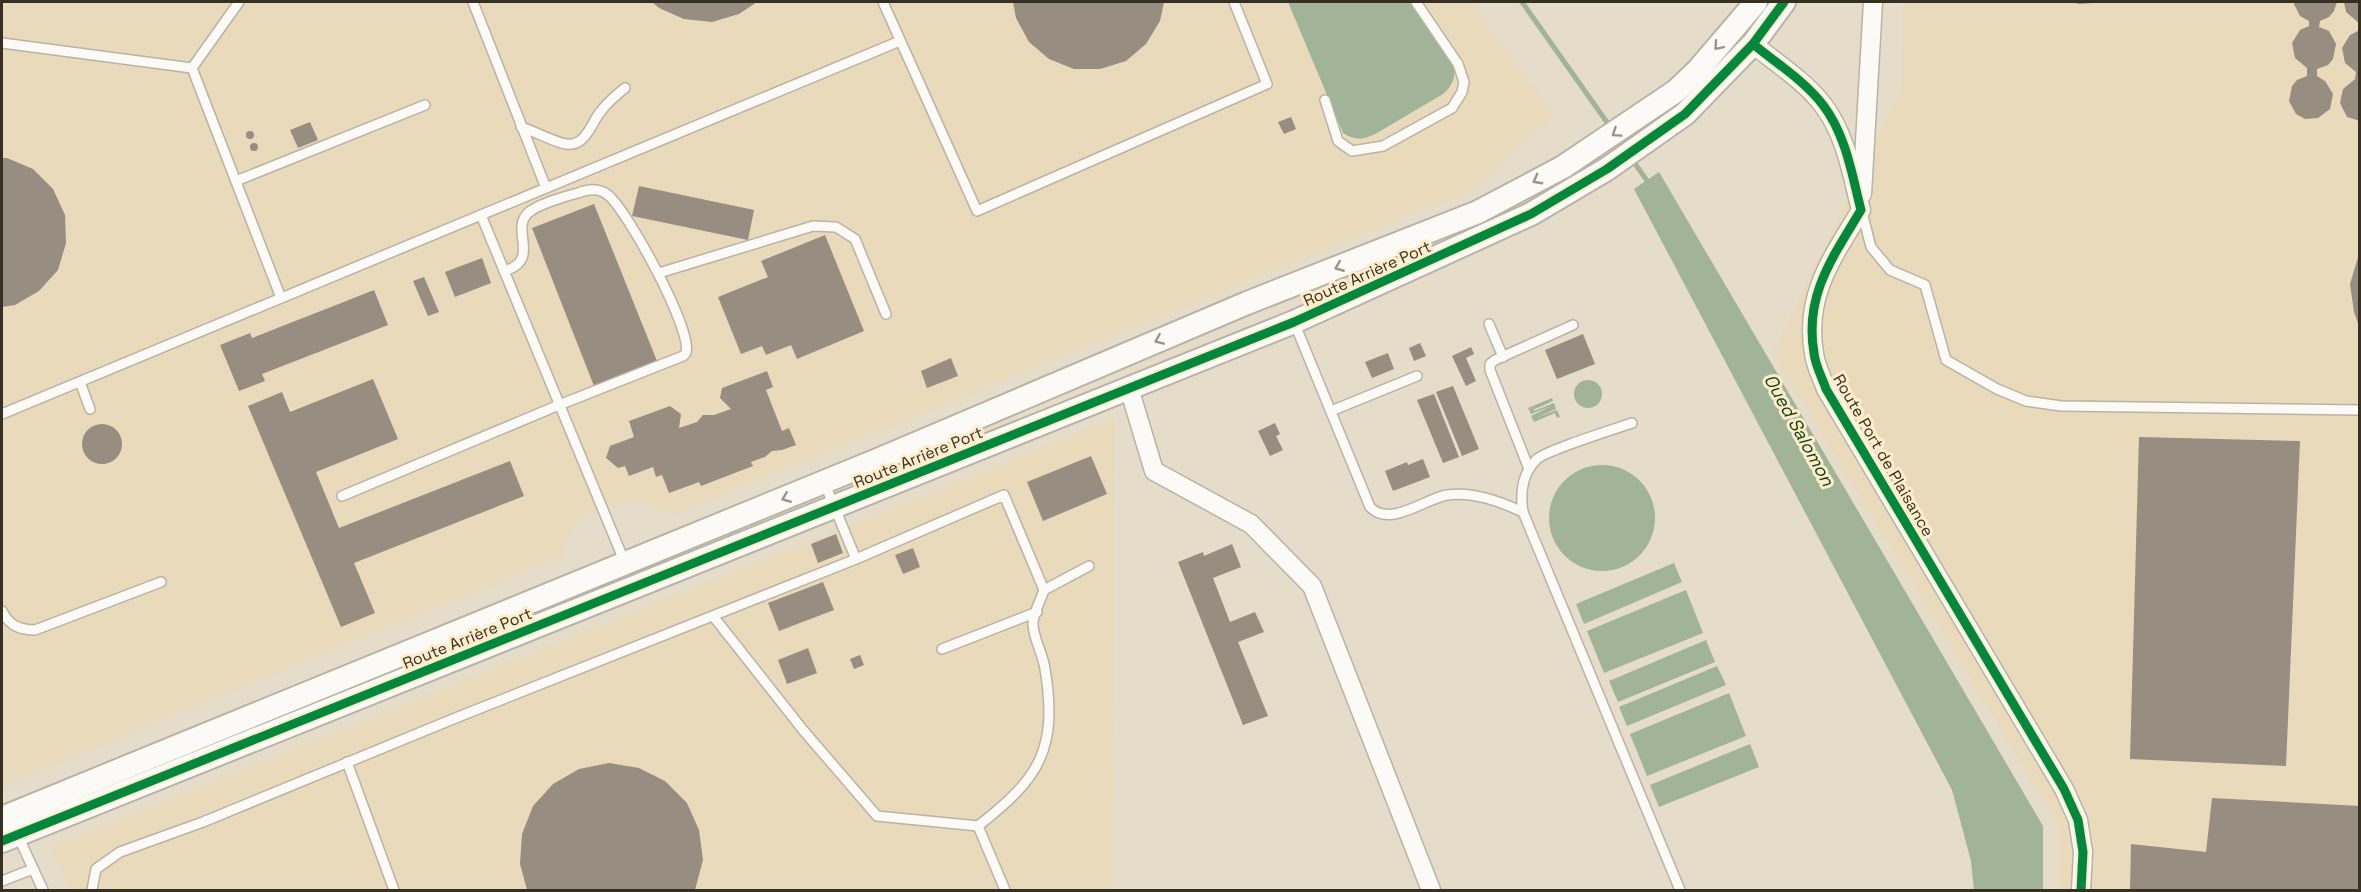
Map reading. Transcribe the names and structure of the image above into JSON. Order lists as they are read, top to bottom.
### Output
{
  "streets": {
    "street": ["Route Arrière Port", "Route Port de Plaisance"]
  },
  "water": ["Oued Salomon"]
}
